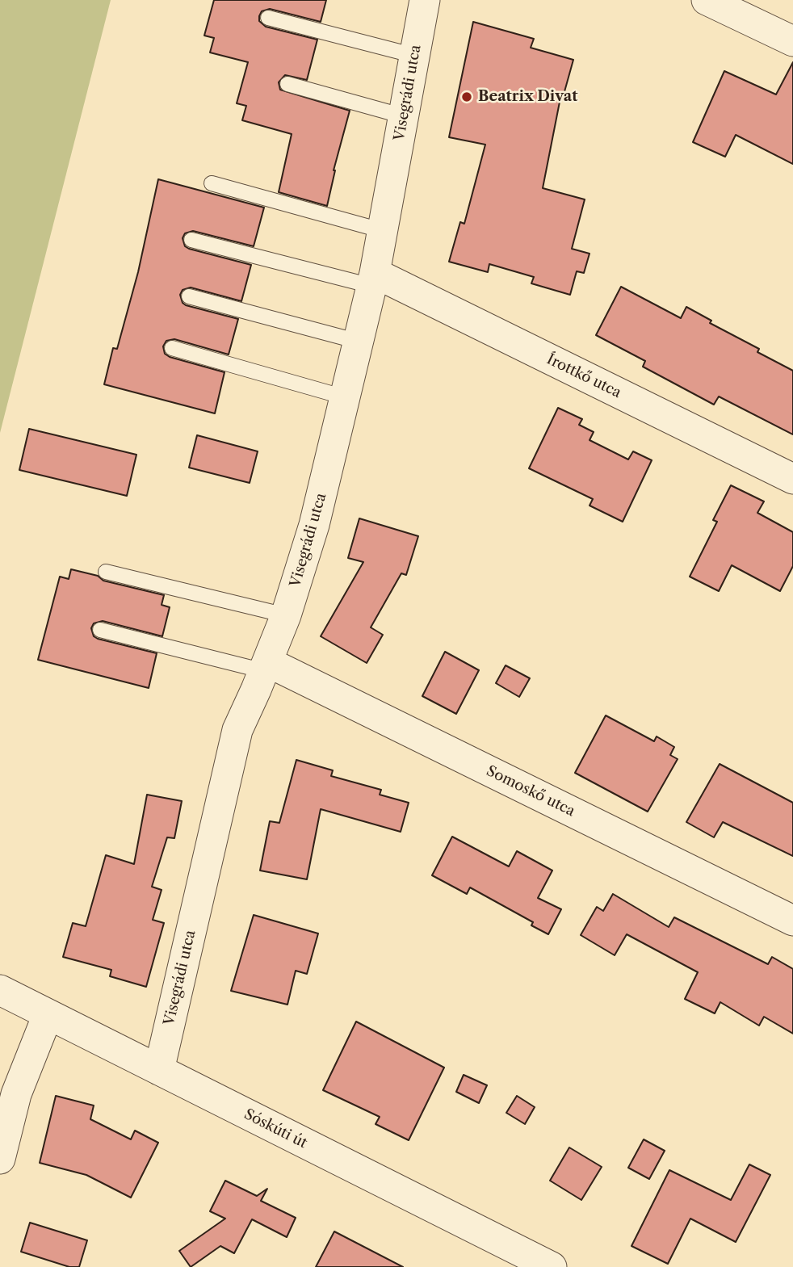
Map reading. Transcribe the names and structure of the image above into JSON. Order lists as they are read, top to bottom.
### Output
{
  "streets": {
    "street": [
      "Visegrádi utca",
      "Írottkő utca",
      "Somoskő utca",
      "Sóskúti út"
    ]
  },
  "crossings": [
    ["Visegrádi utca", "Írottkő utca"],
    ["Visegrádi utca", "Somoskő utca"],
    ["Visegrádi utca", "Sóskúti út"]
  ],
  "places": ["Beatrix Divat"]
}
